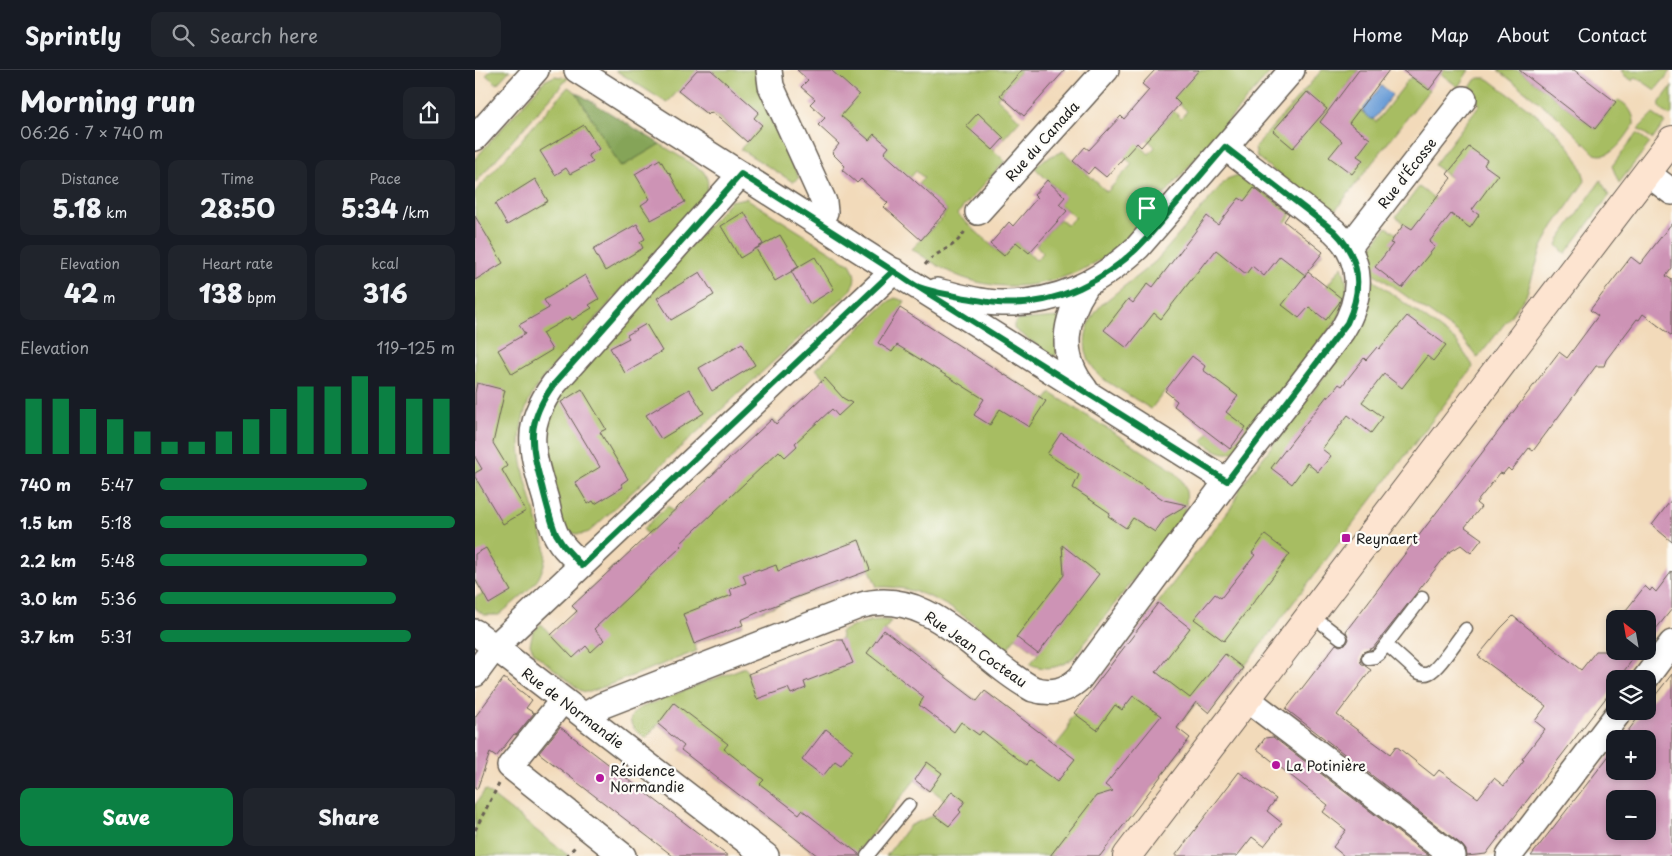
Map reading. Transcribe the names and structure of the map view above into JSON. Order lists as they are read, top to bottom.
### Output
{
  "streets": {
    "street": [
      "Rue du Canada",
      "Rue d'Écosse",
      "Rue Jean Cocteau",
      "Rue de Normandie"
    ]
  },
  "crossings": [
    ["Rue d'Écosse", "Rue Jean Cocteau"],
    ["Rue Jean Cocteau", "Rue de Normandie"]
  ],
  "places": {
    "transit": ["Reynaert"],
    "other": ["La Potinière", "Résidence Normandie"]
  },
  "north": "top left",
  "page": {
    "header": "Sprintly",
    "search": "Search here",
    "nav": [
      "Home",
      "Map",
      "About",
      "Contact"
    ],
    "heading": ["Morning run", "06:26 · 7 × 740 m"],
    "stats": [
      ["Distance", "5.18 km"],
      ["Time", "28:50"],
      ["Pace", "5:34 /km"],
      ["Elevation", "42 m"],
      ["Heart rate", "138 bpm"],
      ["kcal", "316"]
    ],
    "chart": ["Elevation", "119–125 m"],
    "list": [
      {
        "name": "740 m",
        "note": "5:47"
      },
      {
        "name": "1.5 km",
        "note": "5:18"
      },
      {
        "name": "2.2 km",
        "note": "5:48"
      },
      {
        "name": "3.0 km",
        "note": "5:36"
      },
      {
        "name": "3.7 km",
        "note": "5:31"
      }
    ],
    "map_buttons": ["+", "−"],
    "buttons": ["Save", "Share"]
  }
}
